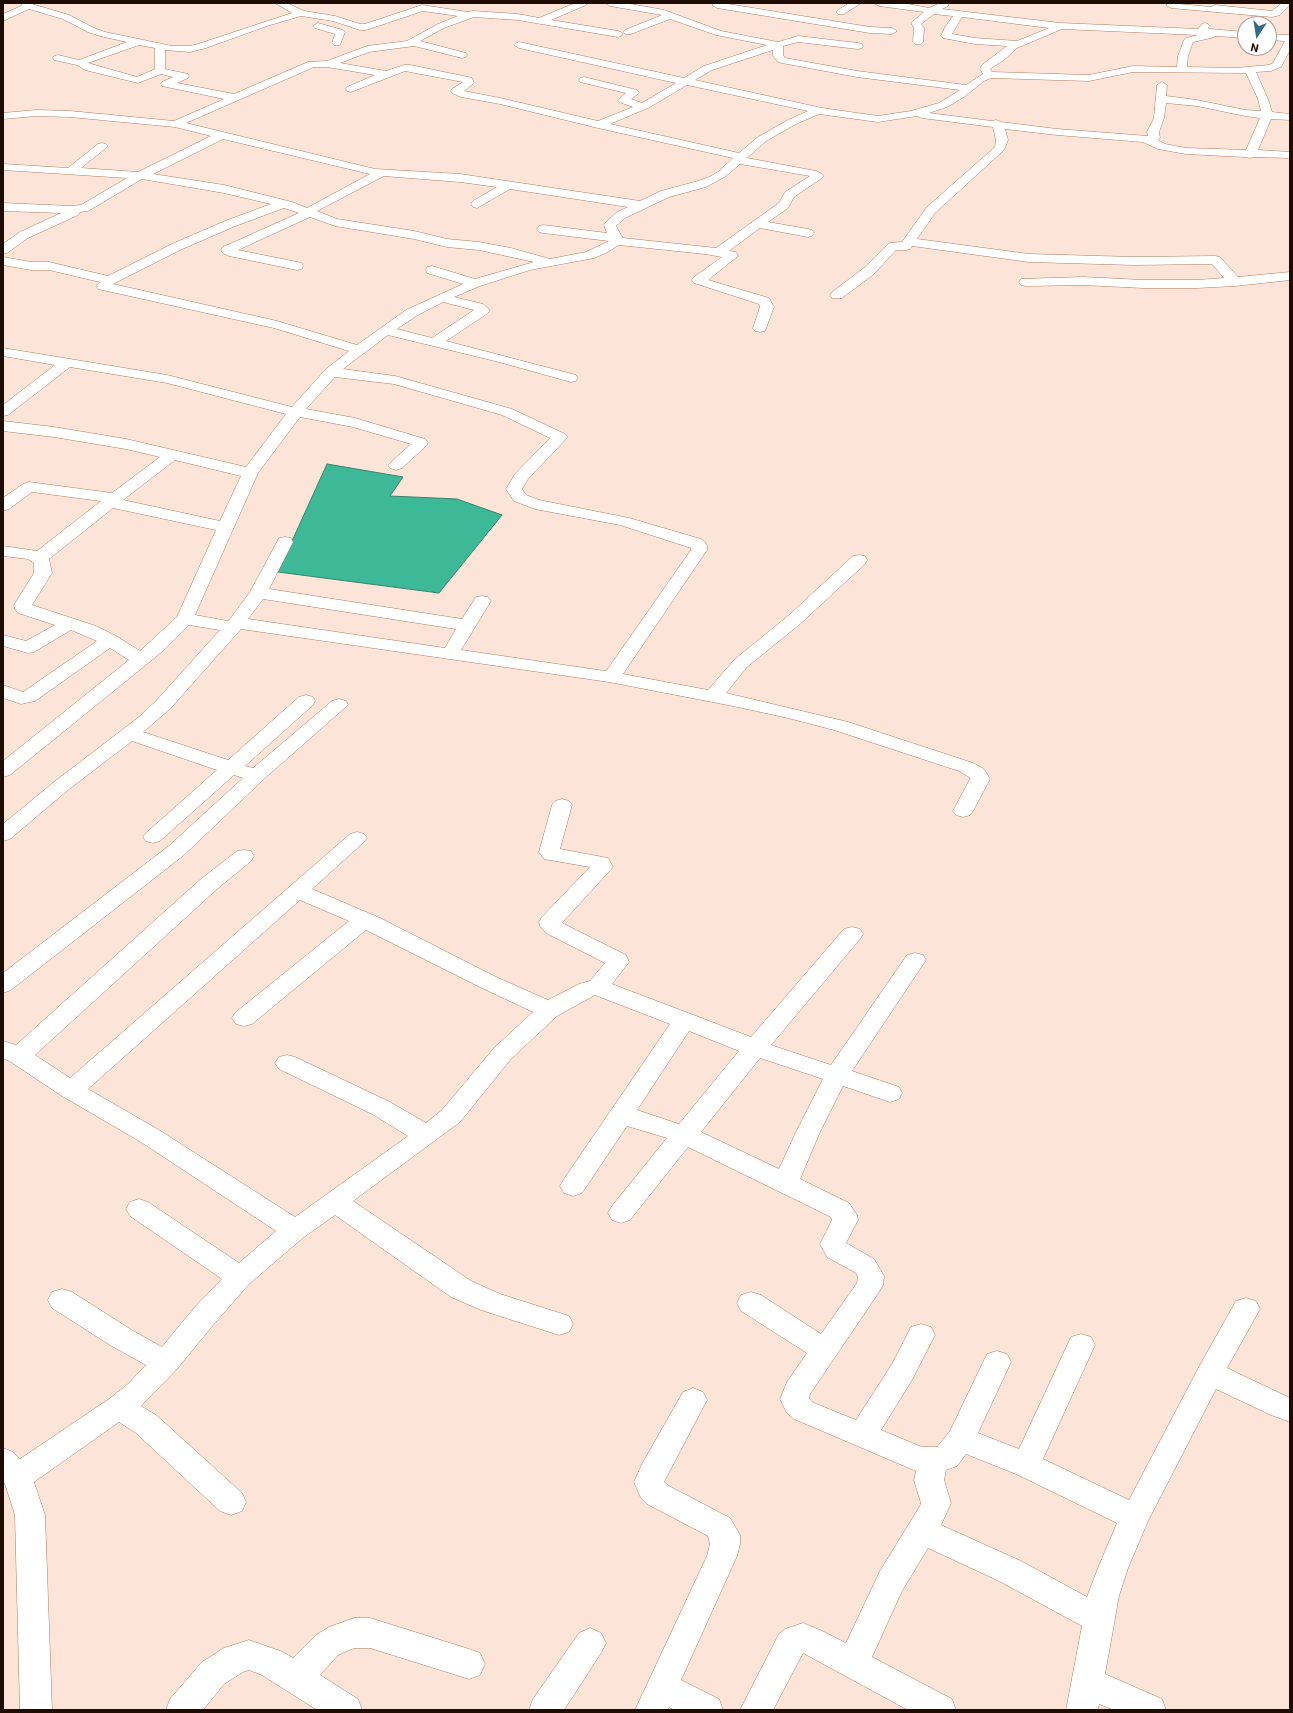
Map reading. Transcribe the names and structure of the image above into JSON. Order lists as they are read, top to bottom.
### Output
{
  "north": "bottom"
}
